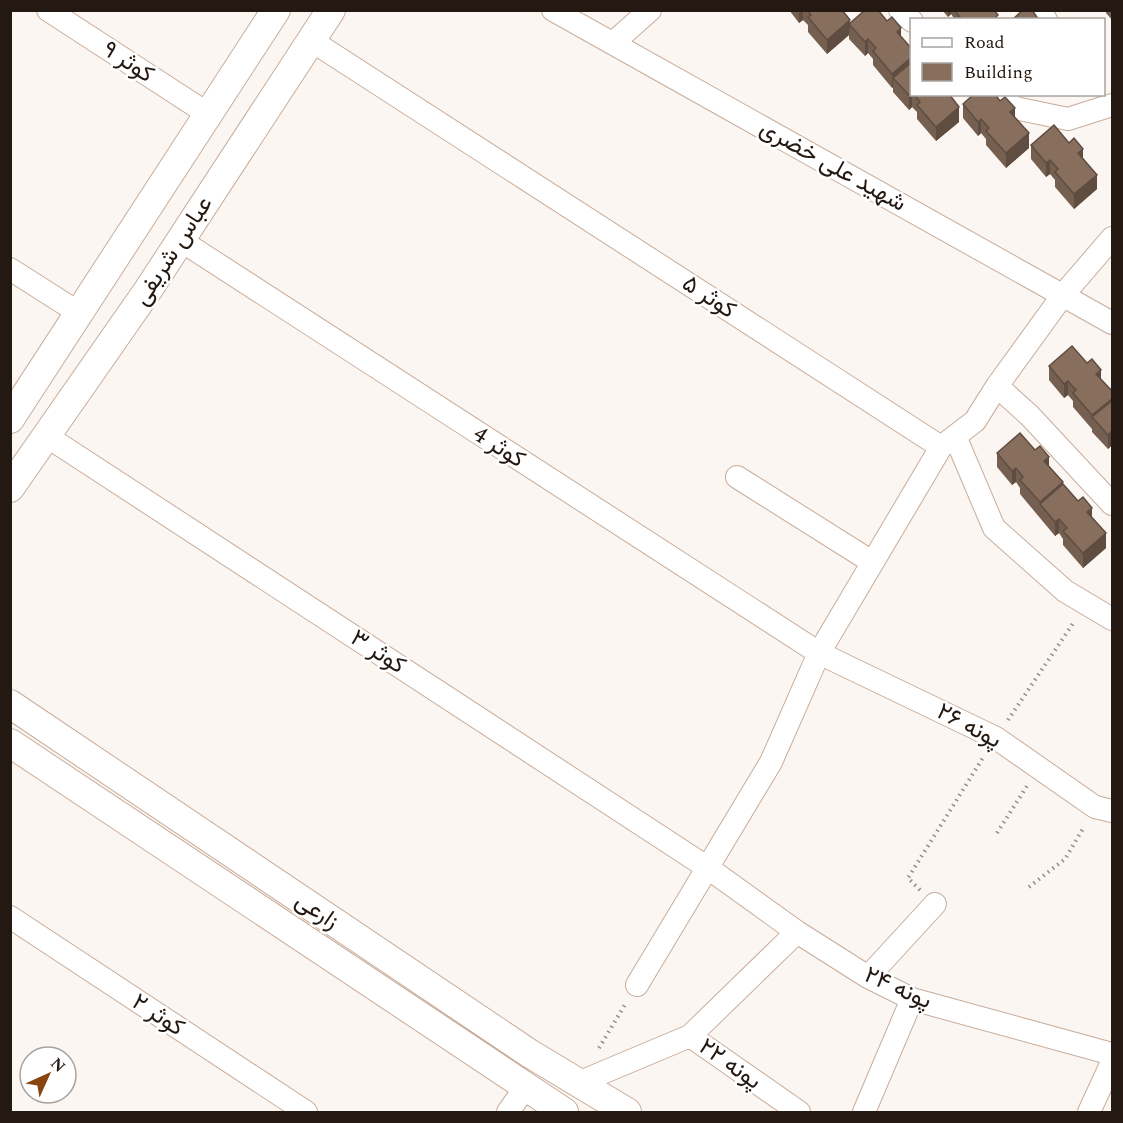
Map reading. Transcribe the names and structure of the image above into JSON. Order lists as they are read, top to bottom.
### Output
{
  "streets": {
    "main road": ["عباس شریفی", "زارعی"],
    "street": [
      "کوثر ۹",
      "شهید علی خضری",
      "کوثر ۵",
      "کوثر 4",
      "کوثر ۳",
      "پونه ۲۶",
      "پونه ۲۴",
      "کوثر ۲",
      "پونه ۲۲"
    ]
  },
  "crossings": [
    ["کوثر ۹", "عباس شریفی"],
    ["عباس شریفی", "کوثر ۵"],
    ["عباس شریفی", "کوثر 4"],
    ["عباس شریفی", "کوثر ۳"],
    ["کوثر 4", "پونه ۲۶"],
    ["کوثر ۳", "پونه ۲۴"]
  ],
  "legend": ["Road", "Building"],
  "north": "top right"
}
